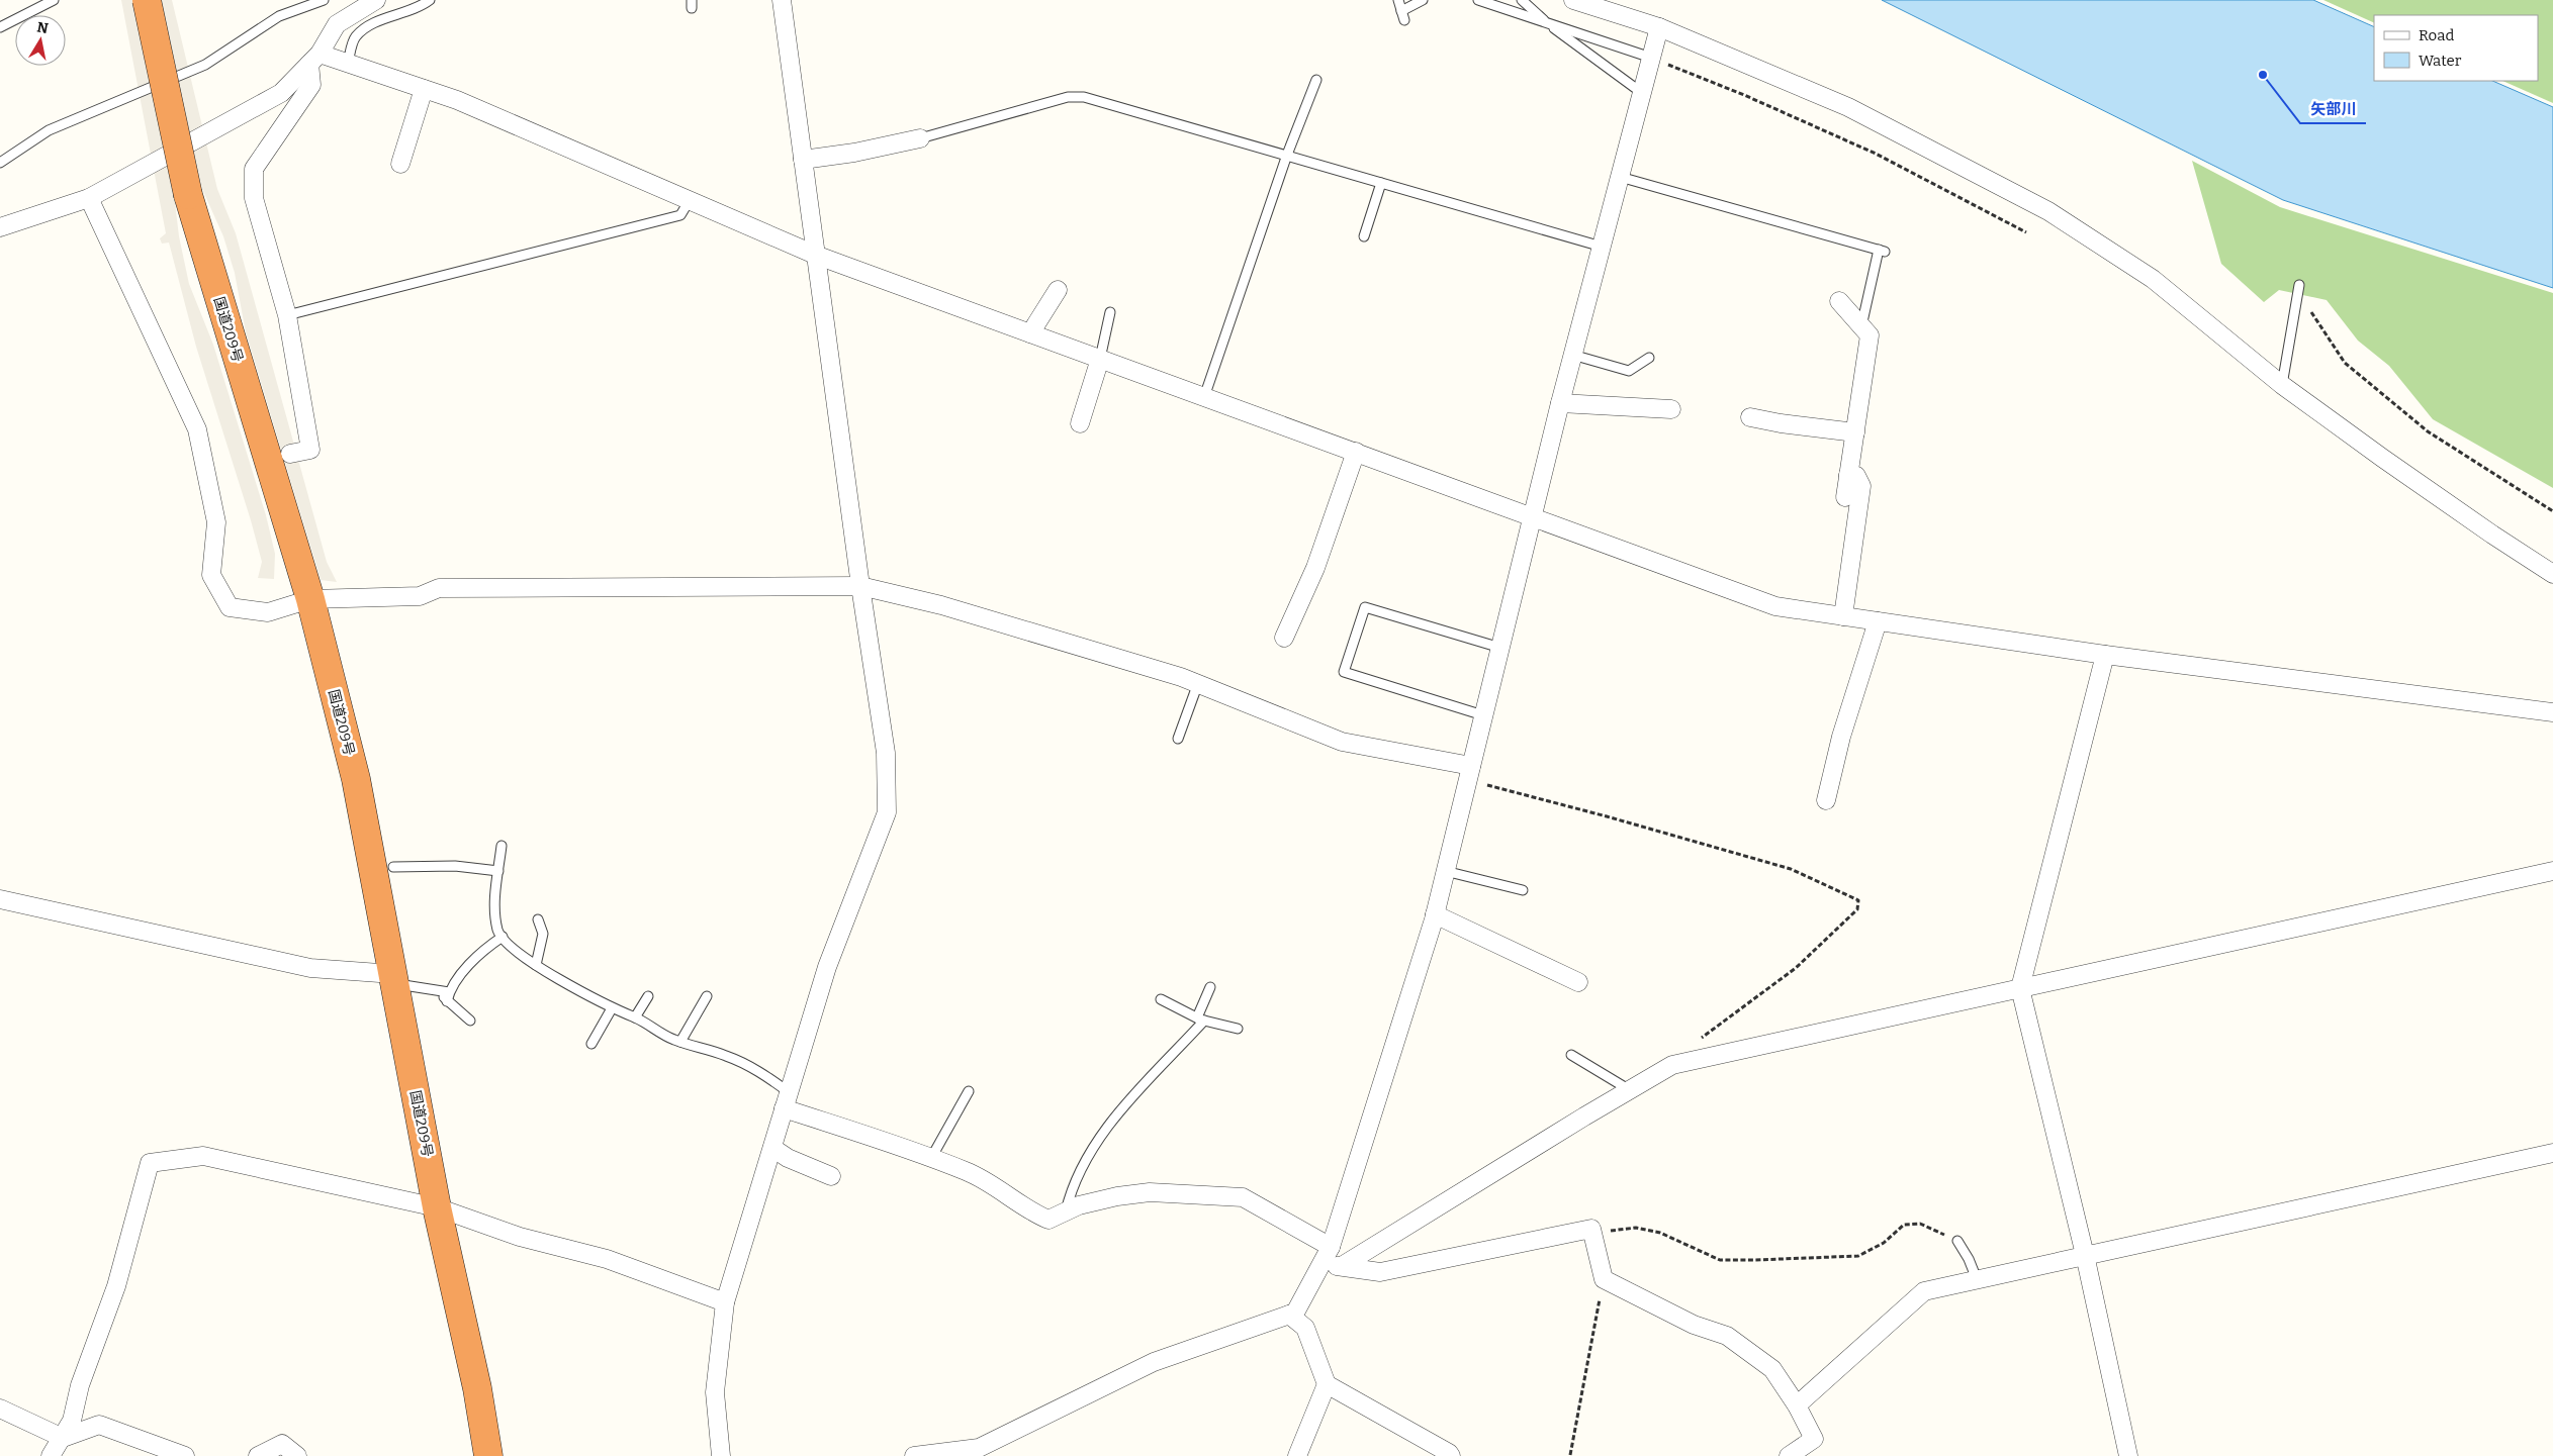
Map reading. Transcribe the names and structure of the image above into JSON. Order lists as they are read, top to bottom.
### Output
{
  "streets": {
    "highway": ["国道209号"]
  },
  "places": ["矢部川"],
  "legend": ["Road", "Water"],
  "north": "top"
}
